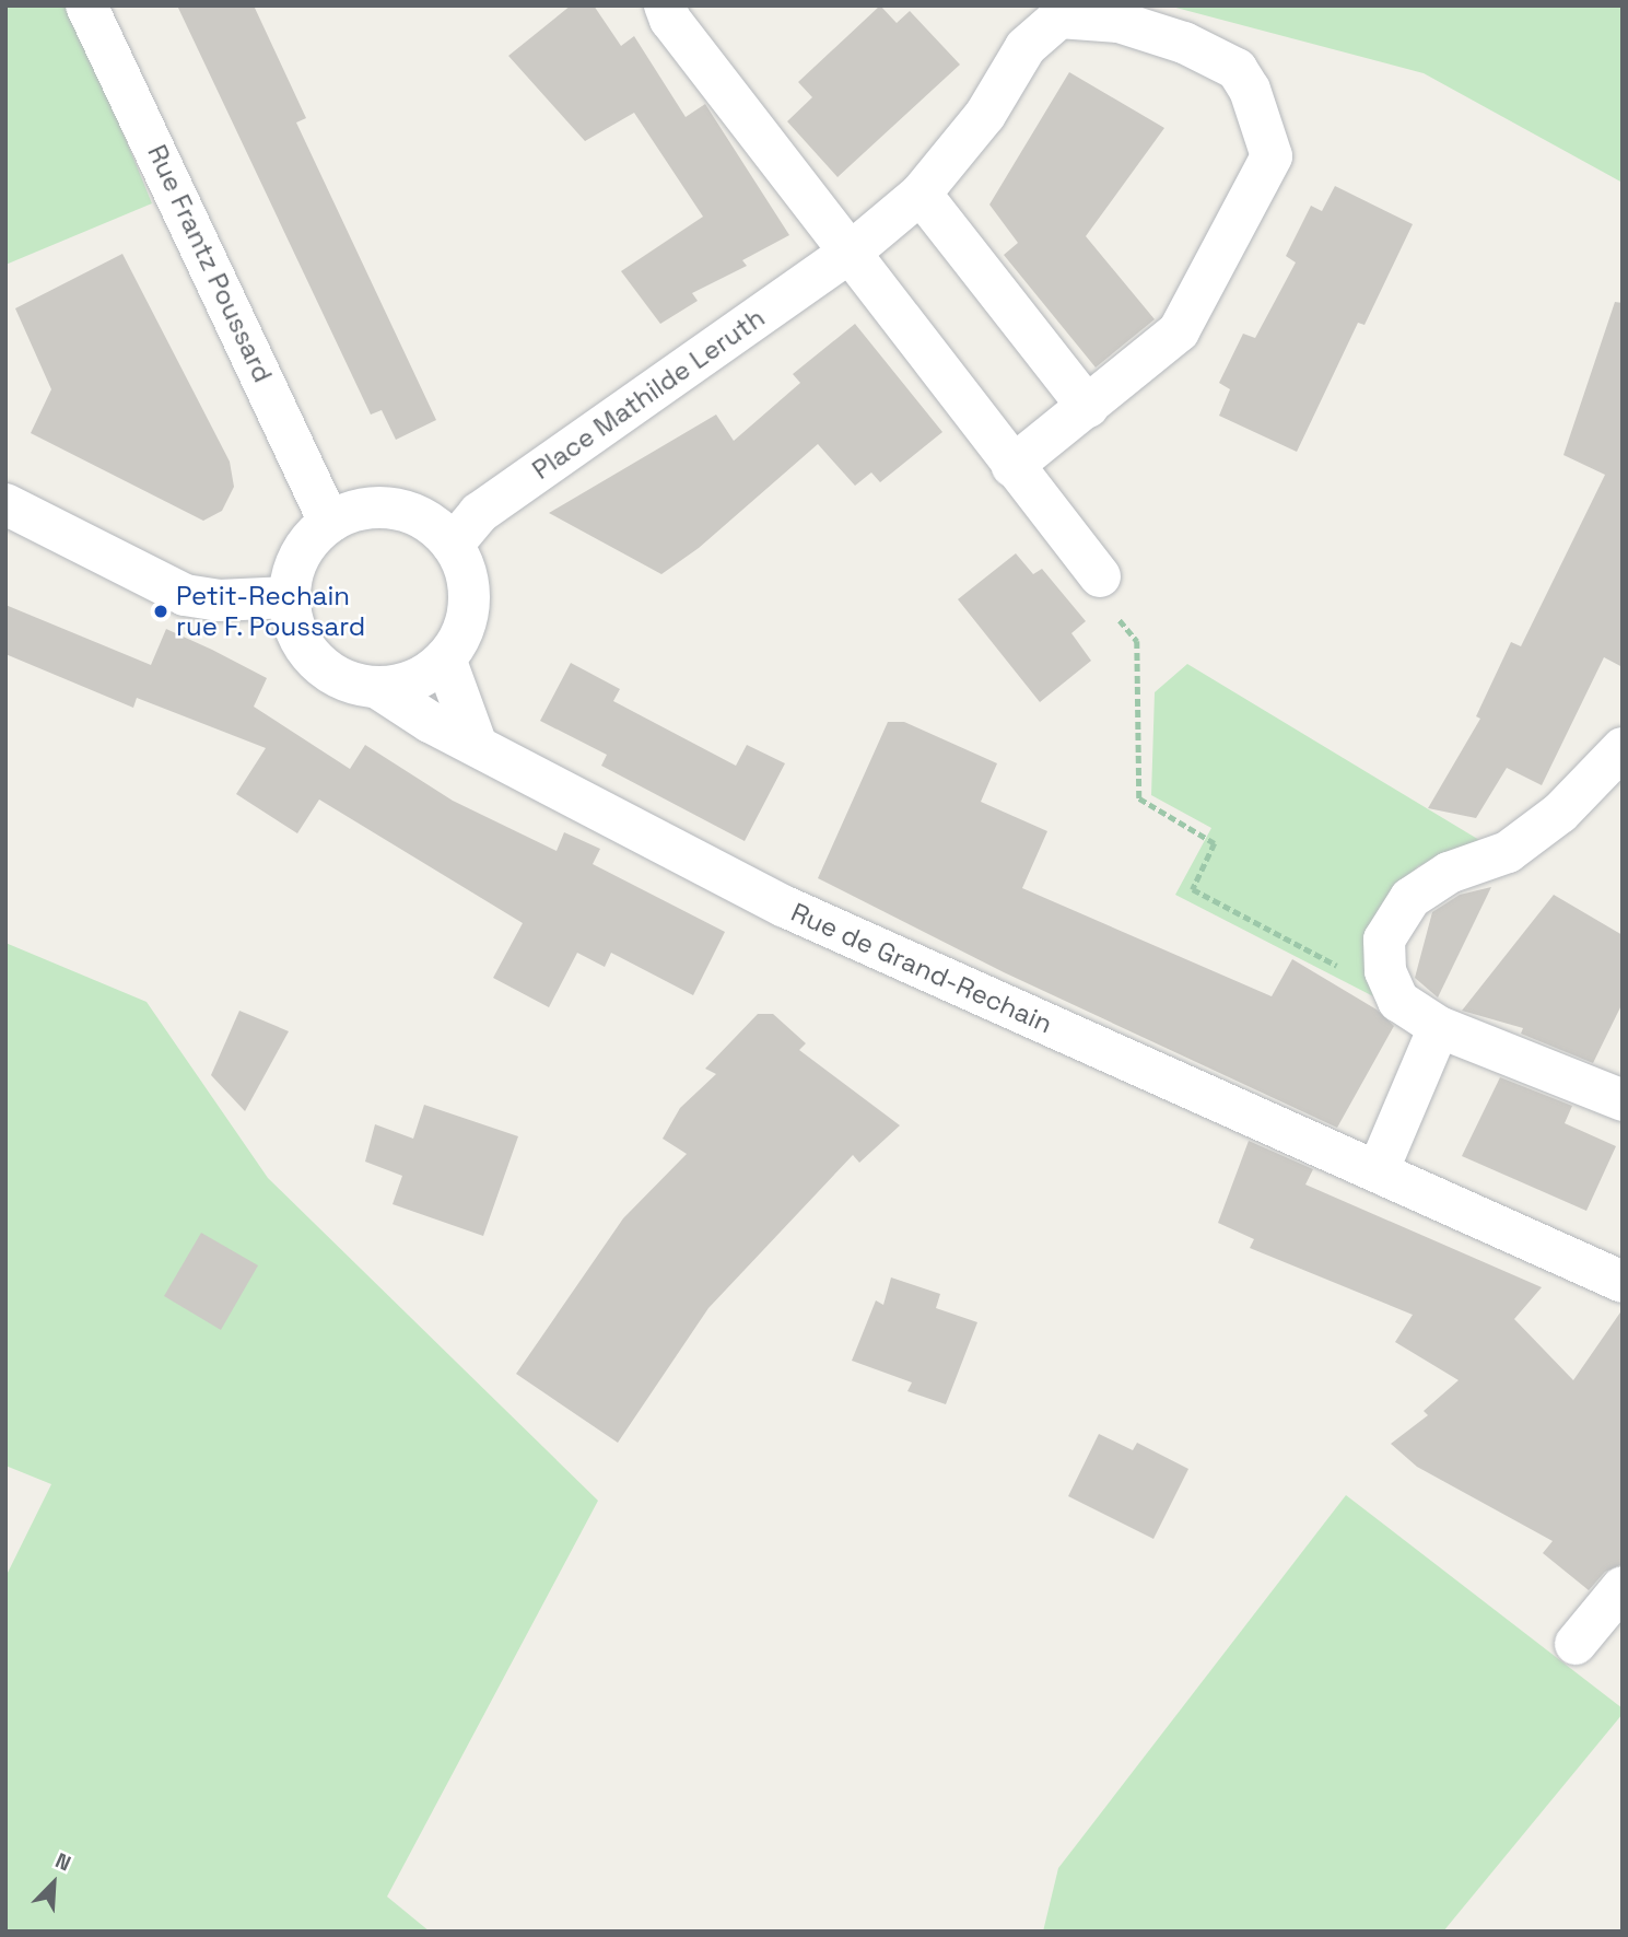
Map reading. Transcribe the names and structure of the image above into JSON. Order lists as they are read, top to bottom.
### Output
{
  "streets": {
    "street": ["Rue Frantz Poussard", "Place Mathilde Leruth", "Rue de Grand-Rechain"]
  },
  "crossings": [
    ["Rue Frantz Poussard", "Place Mathilde Leruth"],
    ["Rue Frantz Poussard", "Rue de Grand-Rechain"],
    ["Place Mathilde Leruth", "Rue de Grand-Rechain"]
  ],
  "places": ["Petit-Rechain rue F. Poussard"],
  "north": "top right"
}
